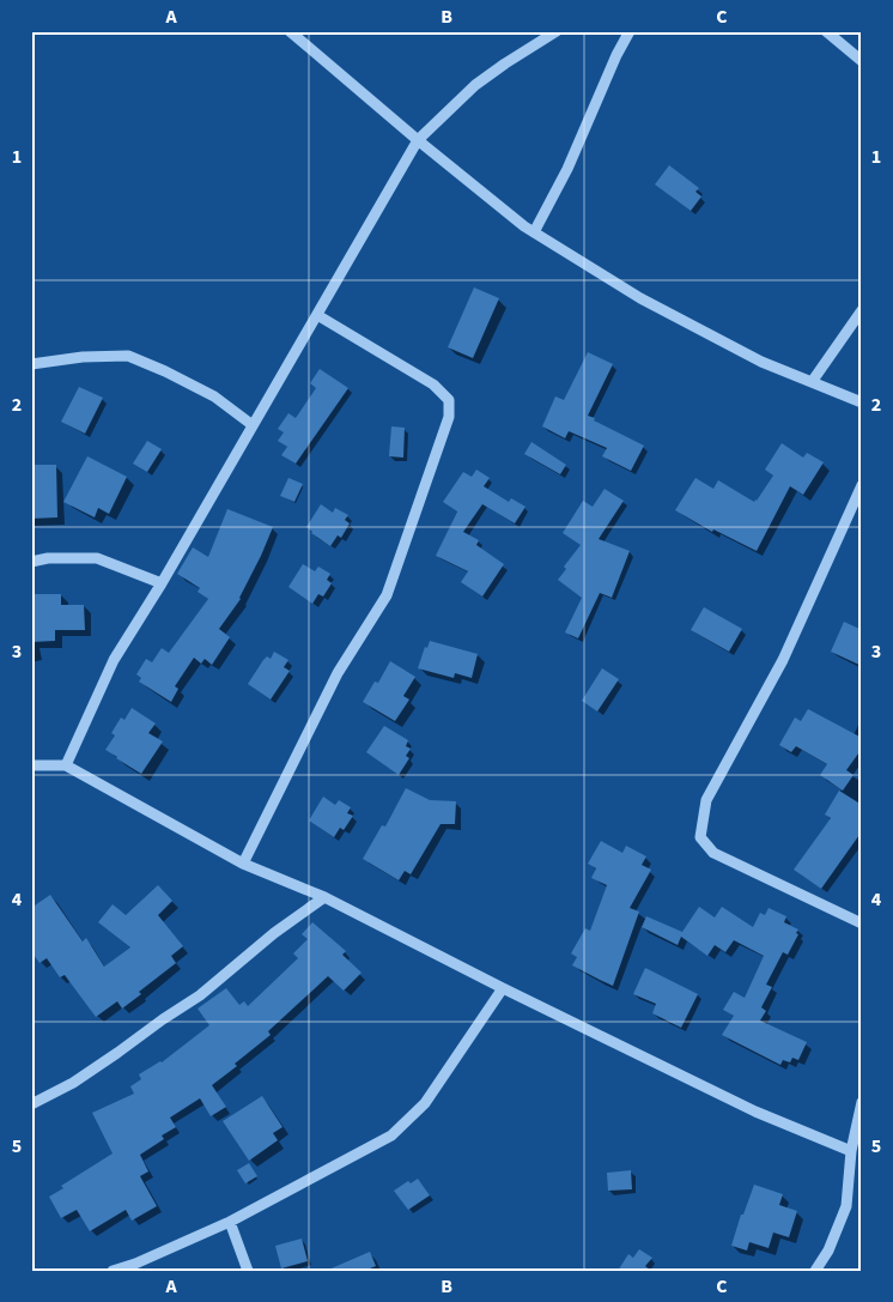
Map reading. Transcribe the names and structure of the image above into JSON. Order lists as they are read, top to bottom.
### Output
{
  "grid": {
    "columns": ["A", "B", "C"],
    "rows": [
      "1",
      "2",
      "3",
      "4",
      "5"
    ]
  }
}
